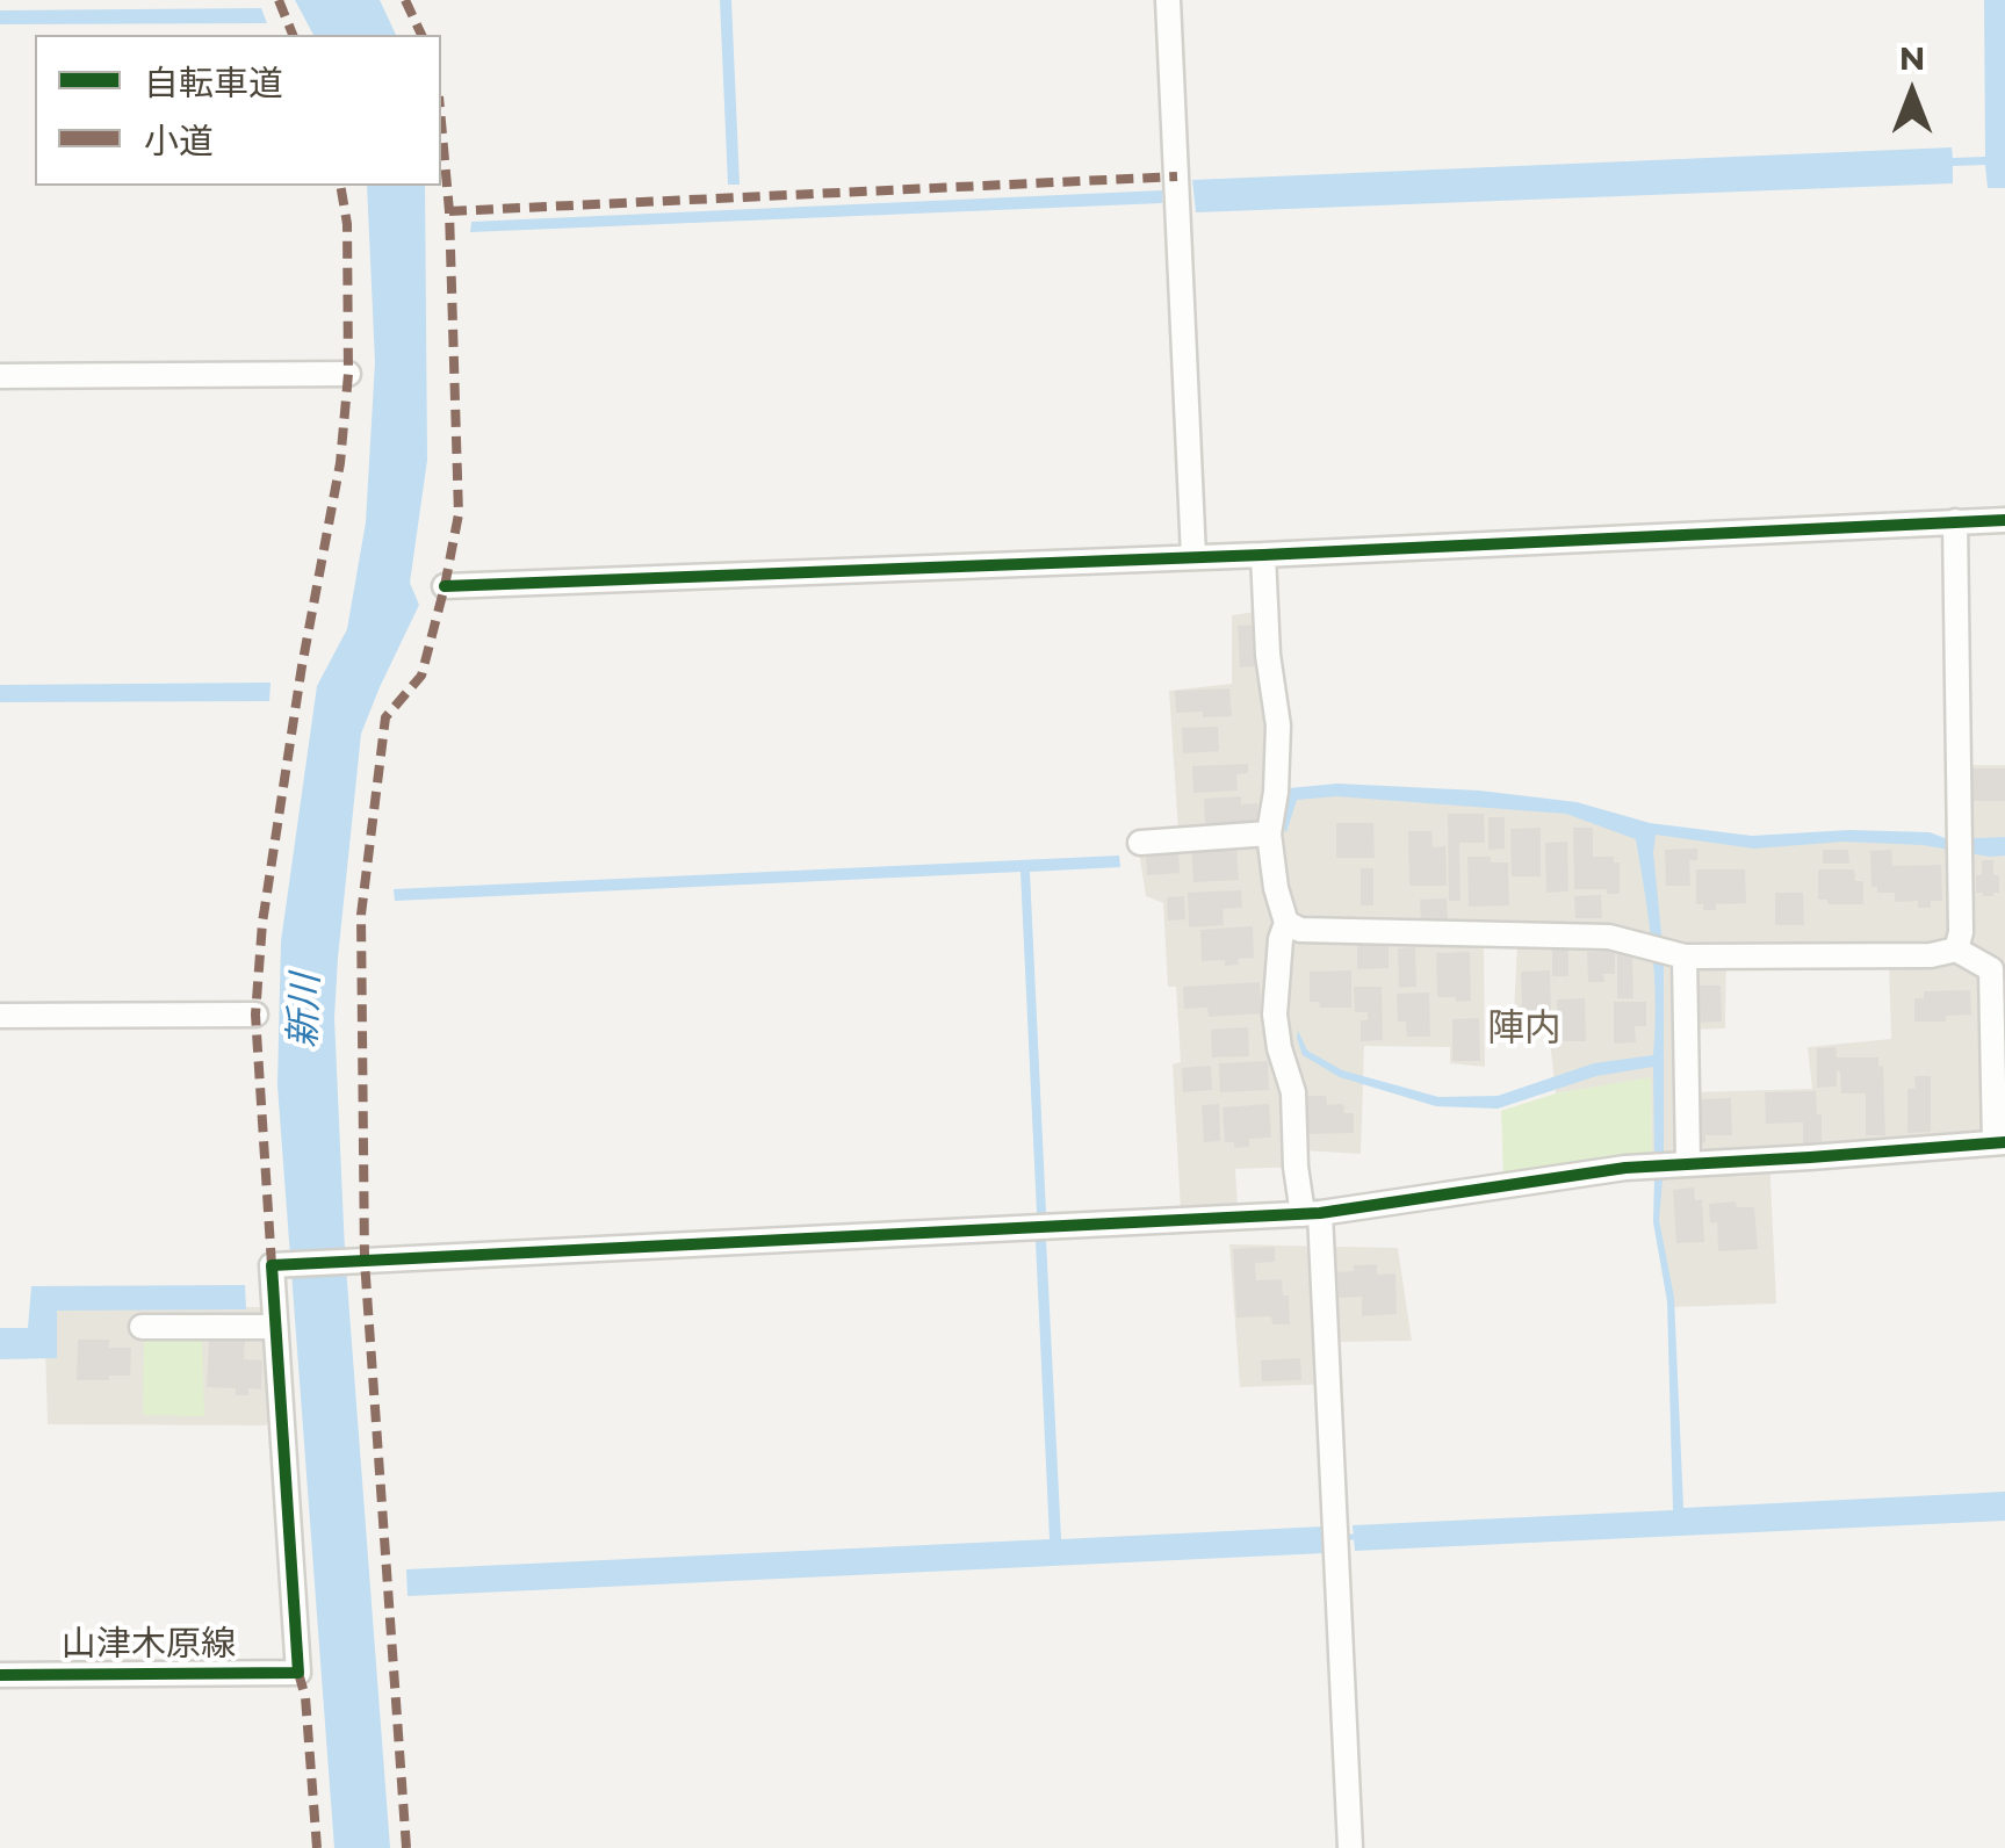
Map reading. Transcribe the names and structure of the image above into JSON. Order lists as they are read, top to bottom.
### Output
{
  "streets": {
    "street": ["山津木原線"]
  },
  "districts": ["陣内"],
  "water": ["新川"],
  "legend": ["自転車道", "小道"],
  "north": "top"
}
